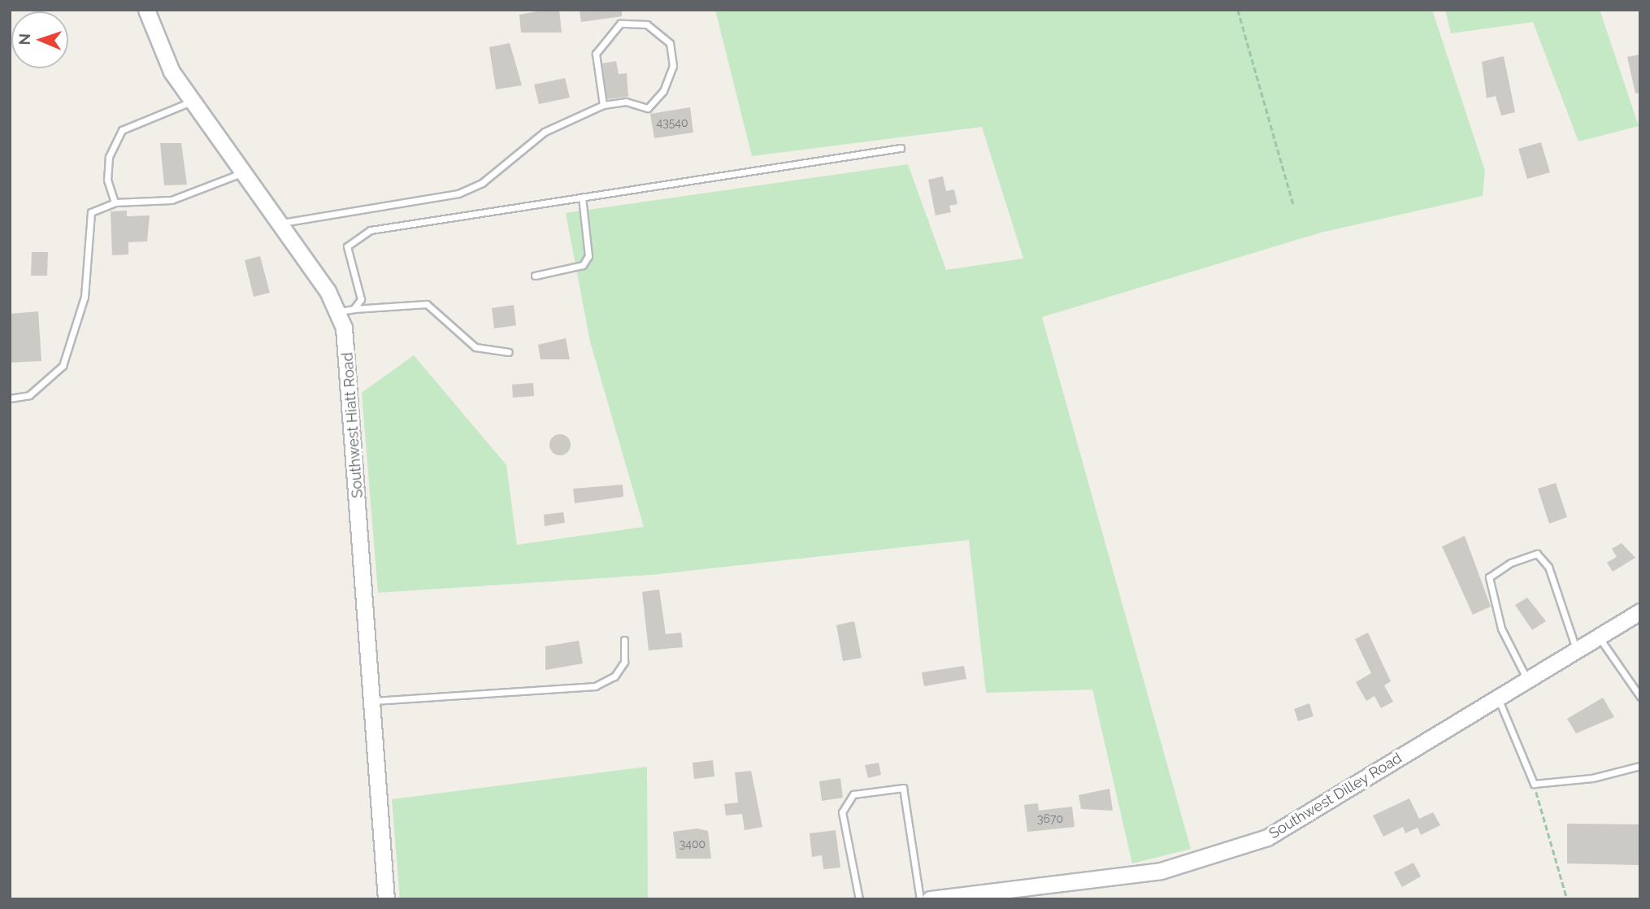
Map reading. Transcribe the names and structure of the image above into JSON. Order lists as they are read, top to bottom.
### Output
{
  "streets": {
    "street": ["Southwest Hiatt Road", "Southwest Dilley Road"]
  },
  "house_numbers": ["43540", "3670", "3400"],
  "north": "left"
}
